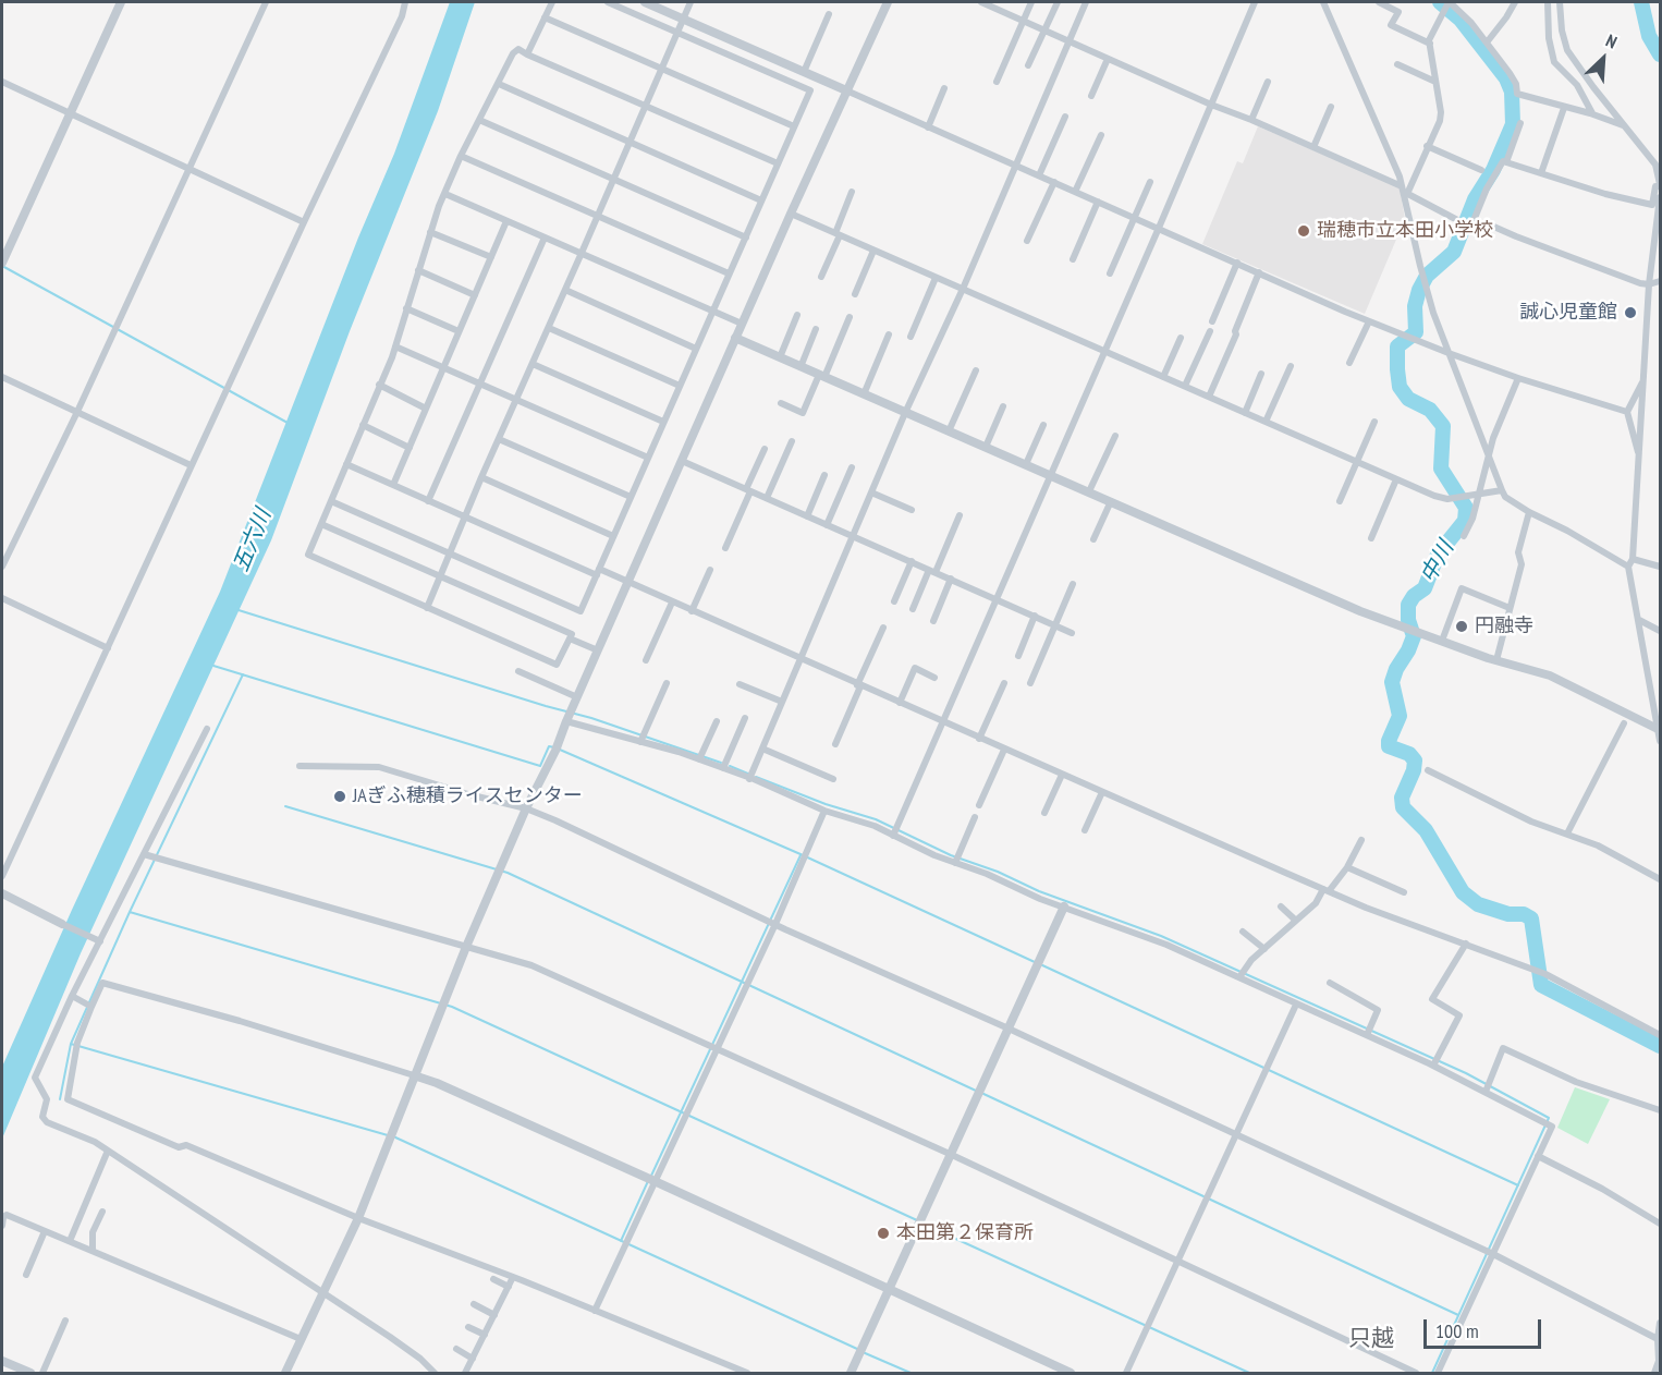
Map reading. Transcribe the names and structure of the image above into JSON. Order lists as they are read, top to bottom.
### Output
{
  "districts": ["只越"],
  "water": ["五六川", "中川"],
  "places": [
    "瑞穂市立本田小学校",
    "誠心児童館",
    "円融寺",
    "JAぎふ穂積ライスセンター",
    "本田第２保育所"
  ],
  "scale_bar": "100 m",
  "north": "top right"
}
